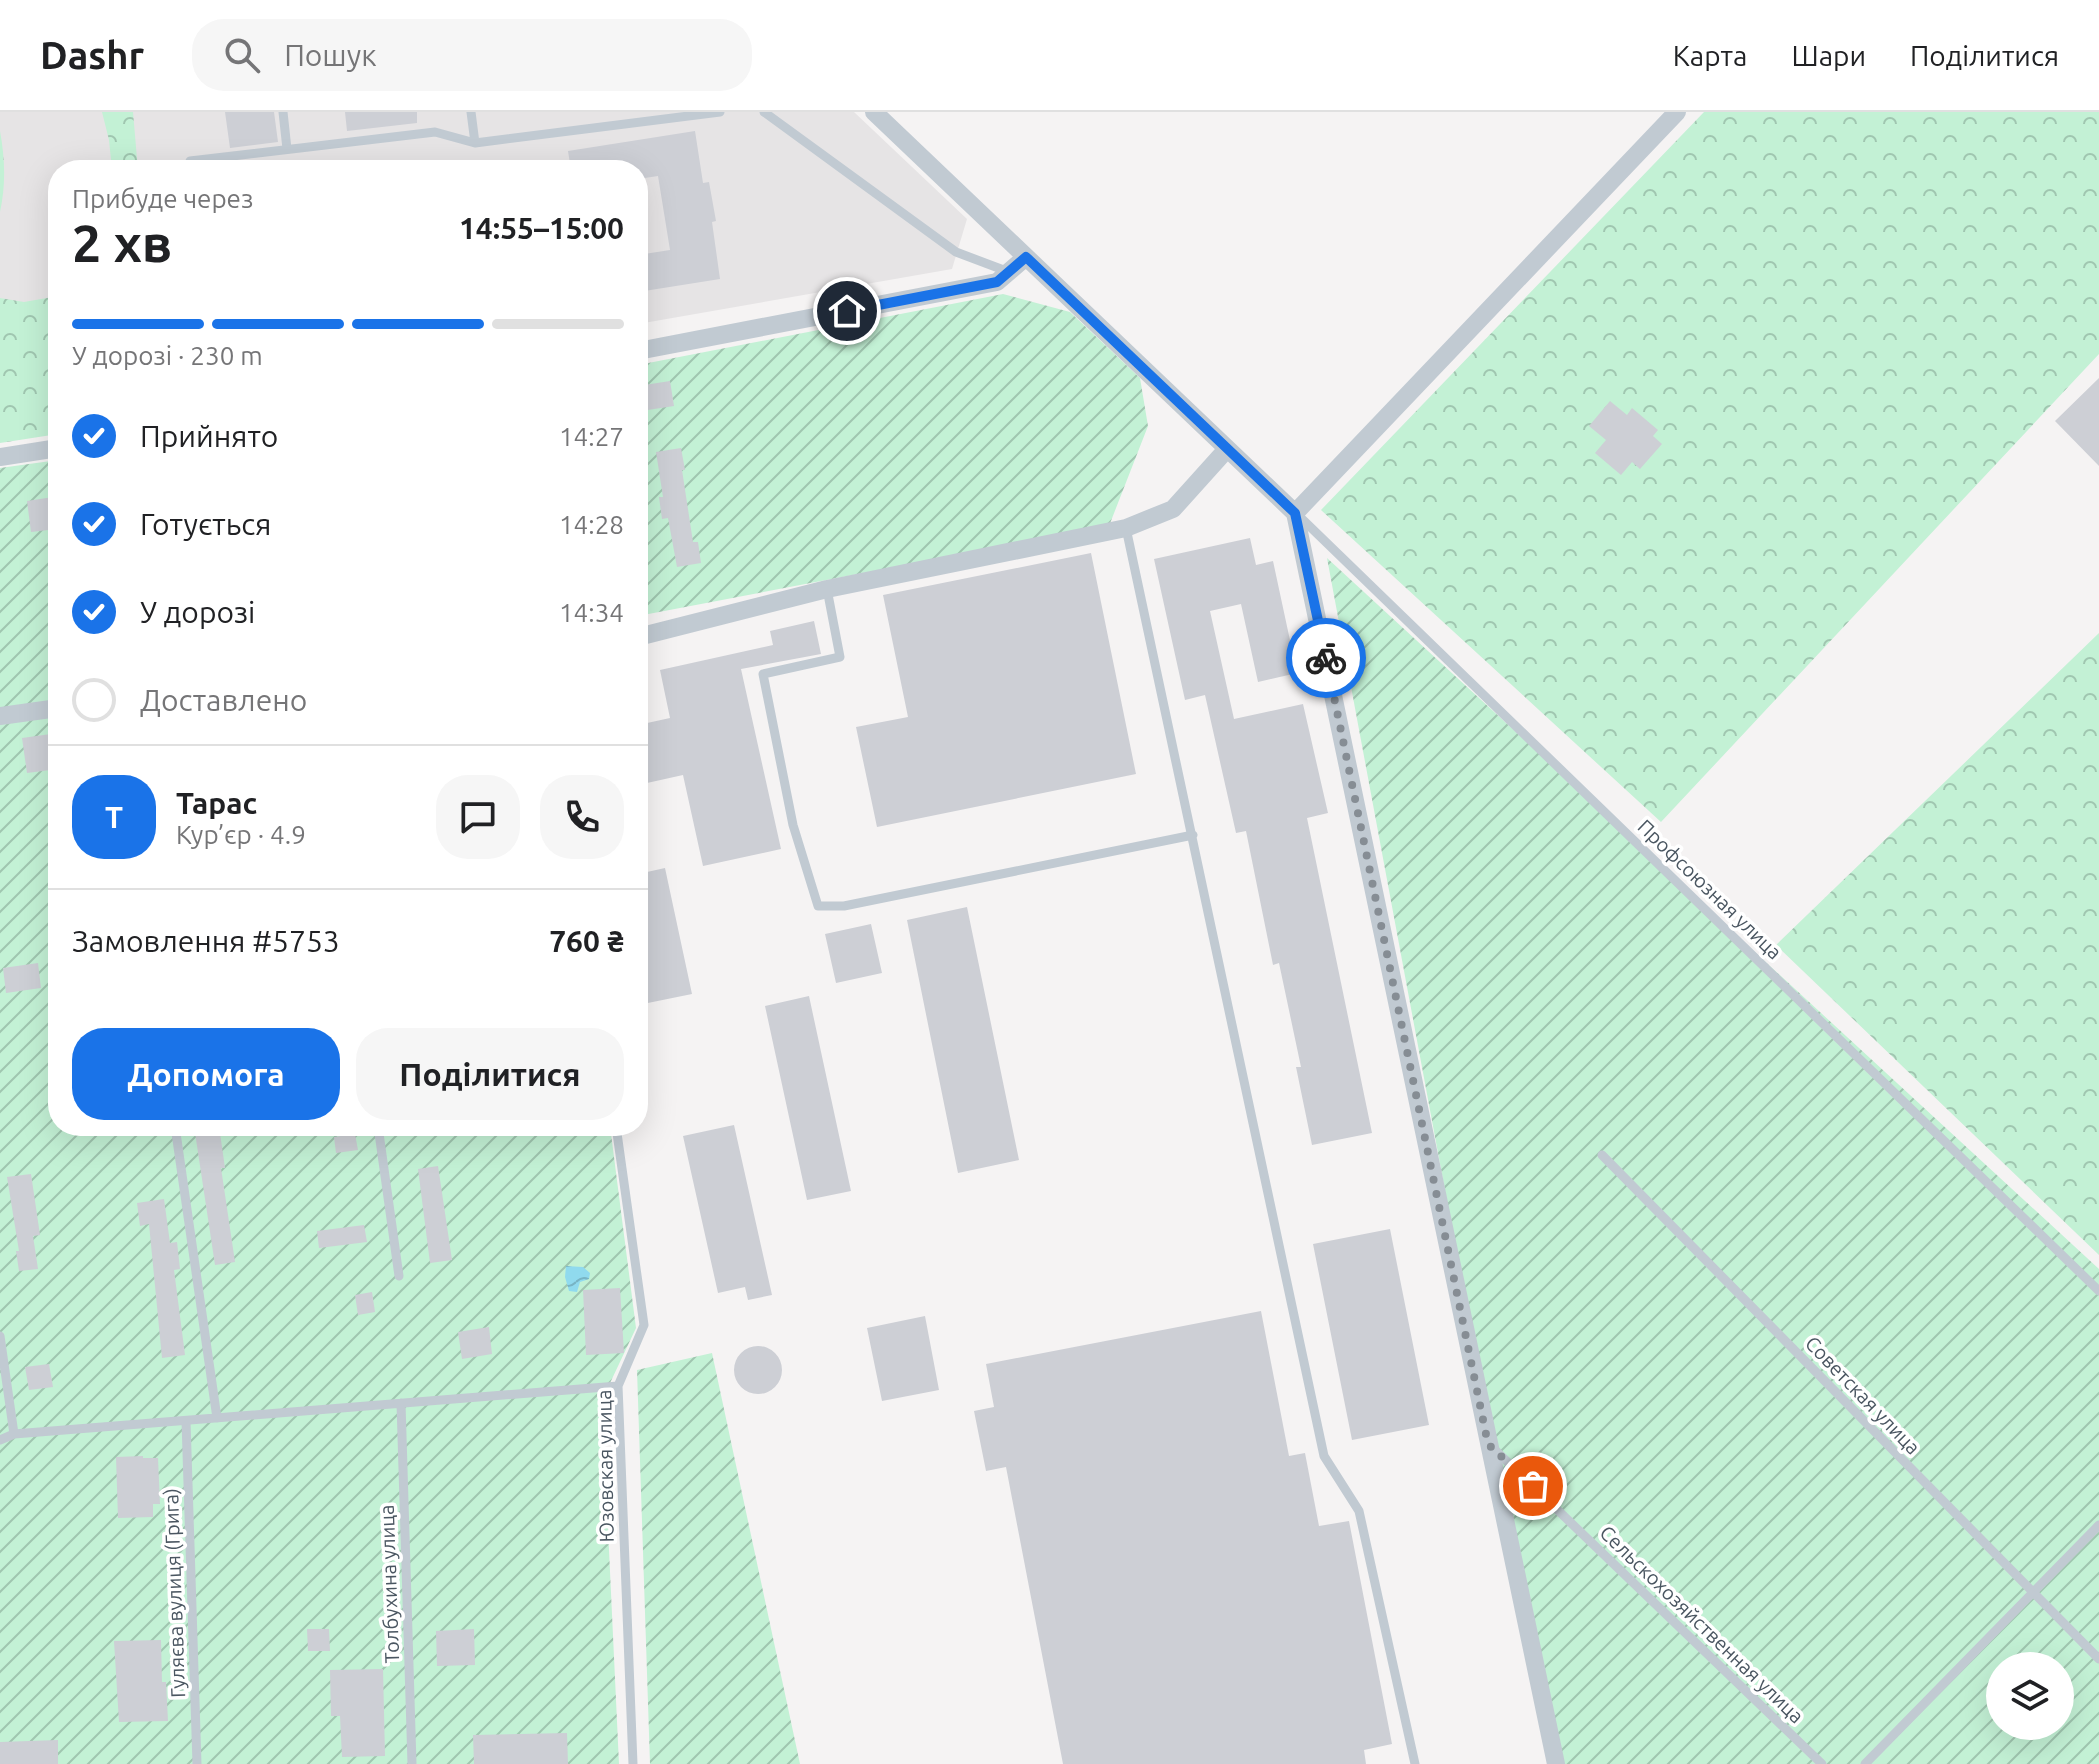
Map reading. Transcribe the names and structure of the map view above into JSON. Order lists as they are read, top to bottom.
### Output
{
  "streets": {
    "lane": [
      "Профсоюзная улица",
      "Советская улица",
      "Юзовская улица",
      "Толбухина улица",
      "Гуляєва вулиця (Грига)",
      "Сельскохозяйственная улица"
    ]
  },
  "page": {
    "header": "Dashr",
    "search": "Пошук",
    "nav": ["Карта", "Шари", "Поділитися"],
    "heading": ["2 хв", "Прибуде через", "14:55–15:00"],
    "panel": [
      "Тарас",
      "Кур’єр · 4.9",
      "Замовлення #5753",
      "760 ₴"
    ],
    "bar": "У дорозі · 230 m",
    "list": [
      ["Прийнято", "14:27"],
      ["Готується", "14:28"],
      ["У дорозі", "14:34"],
      "Доставлено"
    ],
    "round": "Т",
    "buttons": ["Допомога", "Поділитися"]
  }
}
